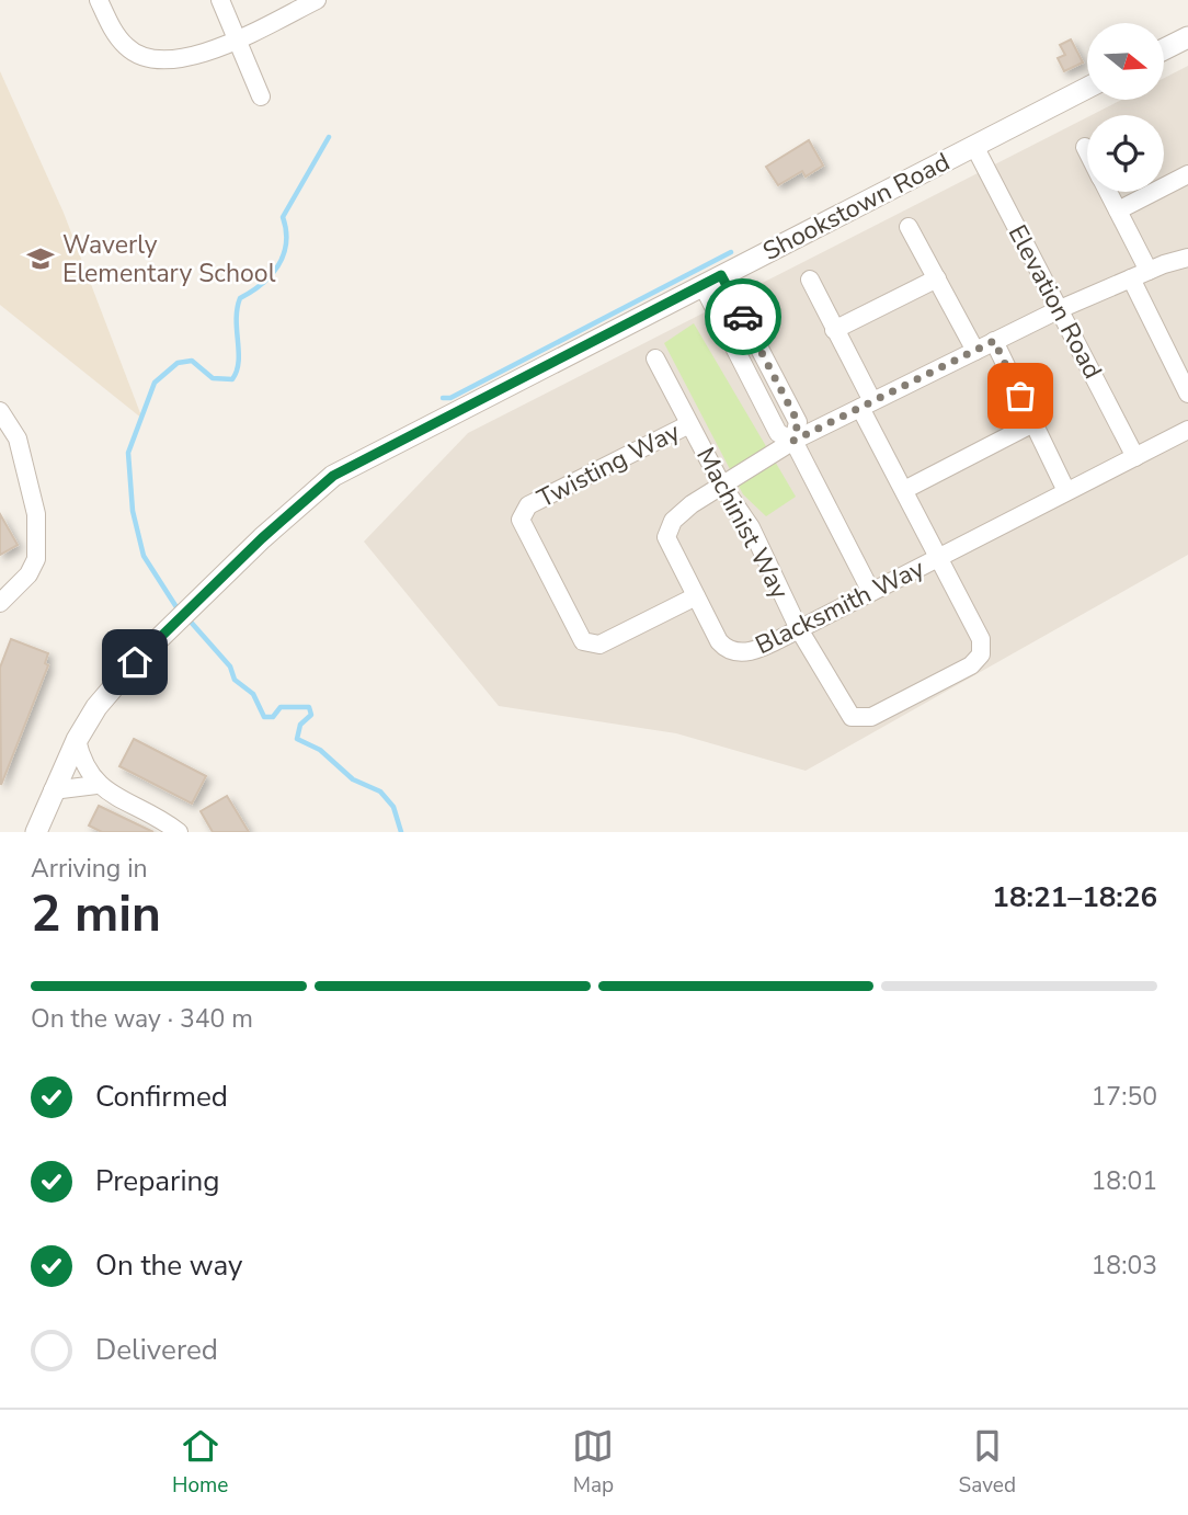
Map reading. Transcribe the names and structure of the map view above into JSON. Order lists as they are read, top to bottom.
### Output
{
  "streets": {
    "street": [
      "Shookstown Road",
      "Elevation Road",
      "Twisting Way",
      "Machinist Way",
      "Blacksmith Way"
    ]
  },
  "crossings": [
    ["Shookstown Road", "Elevation Road"],
    ["Elevation Road", "Blacksmith Way"],
    ["Twisting Way", "Machinist Way"],
    ["Twisting Way", "Blacksmith Way"],
    ["Machinist Way", "Blacksmith Way"]
  ],
  "places": {
    "school or university": ["Waverly Elementary School"]
  },
  "north": "right",
  "page": {
    "heading": ["2 min", "Arriving in", "18:21–18:26"],
    "bar": "On the way · 340 m",
    "list": [
      ["Confirmed", "17:50"],
      ["Preparing", "18:01"],
      ["On the way", "18:03"],
      "Delivered"
    ],
    "tabs": ["Home", "Map", "Saved"]
  }
}
